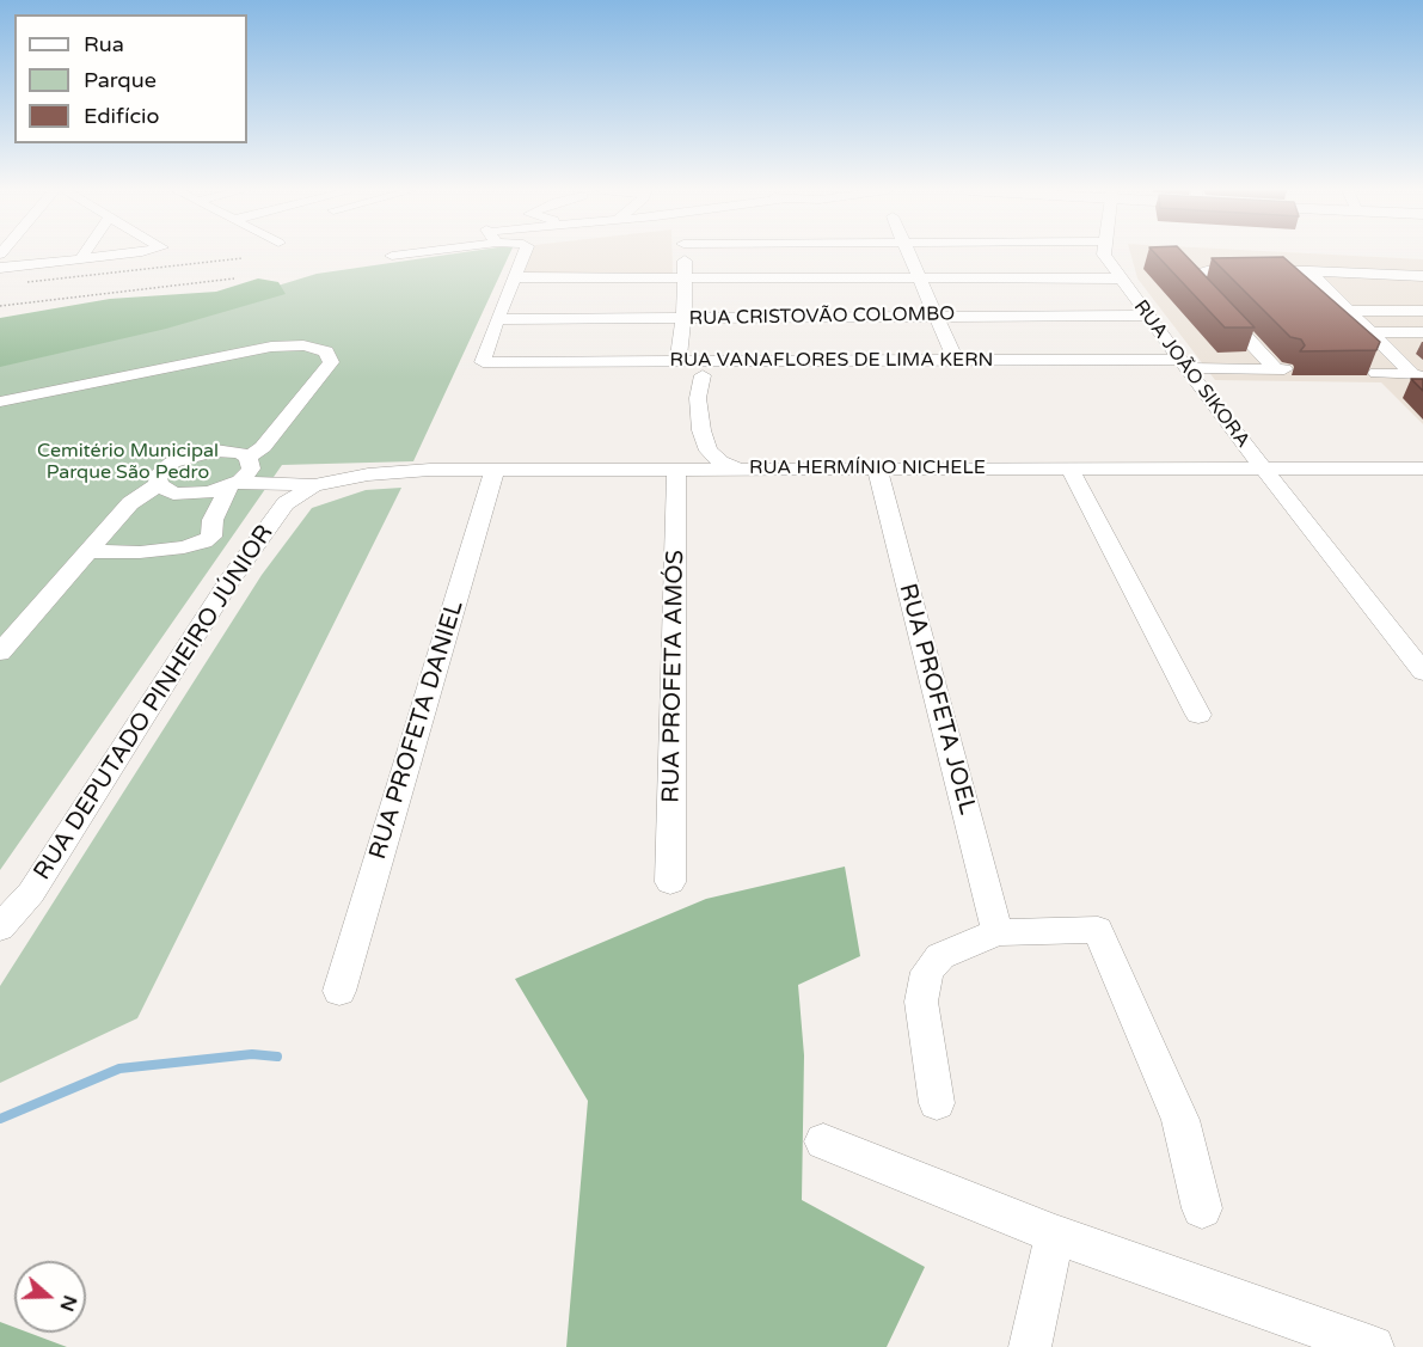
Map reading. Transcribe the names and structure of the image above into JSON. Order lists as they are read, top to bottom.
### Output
{
  "streets": {
    "street": [
      "RUA CRISTOVÃO COLOMBO",
      "RUA VANAFLORES DE LIMA KERN",
      "RUA JOÃO SIKORA",
      "RUA HERMÍNIO NICHELE",
      "RUA PROFETA AMÓS",
      "RUA PROFETA JOEL",
      "RUA DEPUTADO PINHEIRO JÚNIOR",
      "RUA PROFETA DANIEL"
    ]
  },
  "crossings": [
    ["RUA CRISTOVÃO COLOMBO", "RUA VANAFLORES DE LIMA KERN"],
    ["RUA CRISTOVÃO COLOMBO", "RUA JOÃO SIKORA"],
    ["RUA VANAFLORES DE LIMA KERN", "RUA JOÃO SIKORA"],
    ["RUA JOÃO SIKORA", "RUA HERMÍNIO NICHELE"],
    ["RUA HERMÍNIO NICHELE", "RUA PROFETA AMÓS"],
    ["RUA HERMÍNIO NICHELE", "RUA PROFETA JOEL"],
    ["RUA HERMÍNIO NICHELE", "RUA DEPUTADO PINHEIRO JÚNIOR"],
    ["RUA HERMÍNIO NICHELE", "RUA PROFETA DANIEL"]
  ],
  "parks": ["Cemitério Municipal Parque São Pedro"],
  "legend": ["Rua", "Parque", "Edifício"],
  "north": "right"
}
